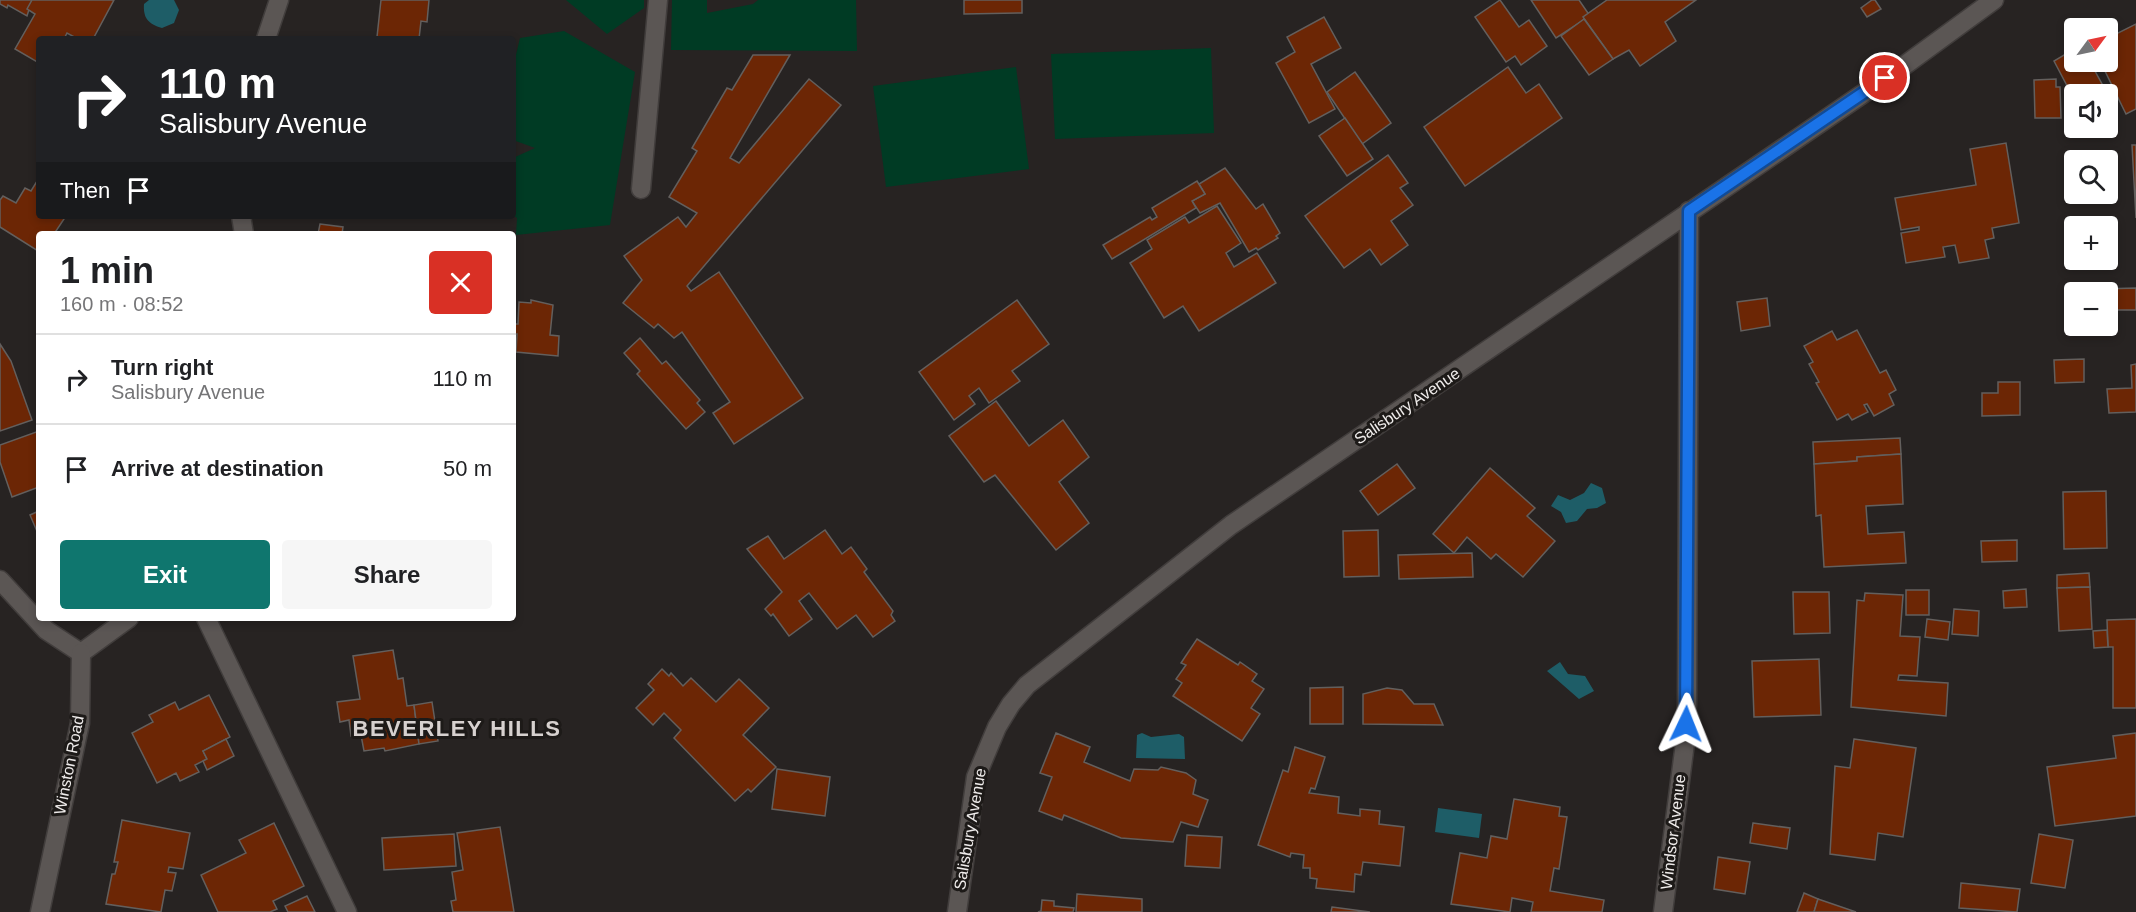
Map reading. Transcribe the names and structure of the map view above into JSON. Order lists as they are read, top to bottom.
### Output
{
  "streets": {
    "street": ["Salisbury Avenue", "Winston Road", "Windsor Avenue"]
  },
  "crossings": [
    ["Salisbury Avenue", "Windsor Avenue"]
  ],
  "districts": ["BEVERLEY HILLS"],
  "north": "top right",
  "page": {
    "map_buttons": ["+", "−"],
    "turn": ["110 m", "Salisbury Avenue"],
    "then": "Then",
    "heading": ["1 min", "160 m · 08:52"],
    "list": [
      {
        "name": "Turn right",
        "note": "Salisbury Avenue",
        "value": "110 m"
      },
      {
        "name": "Arrive at destination",
        "value": "50 m"
      }
    ],
    "buttons": ["Exit", "Share"]
  }
}
